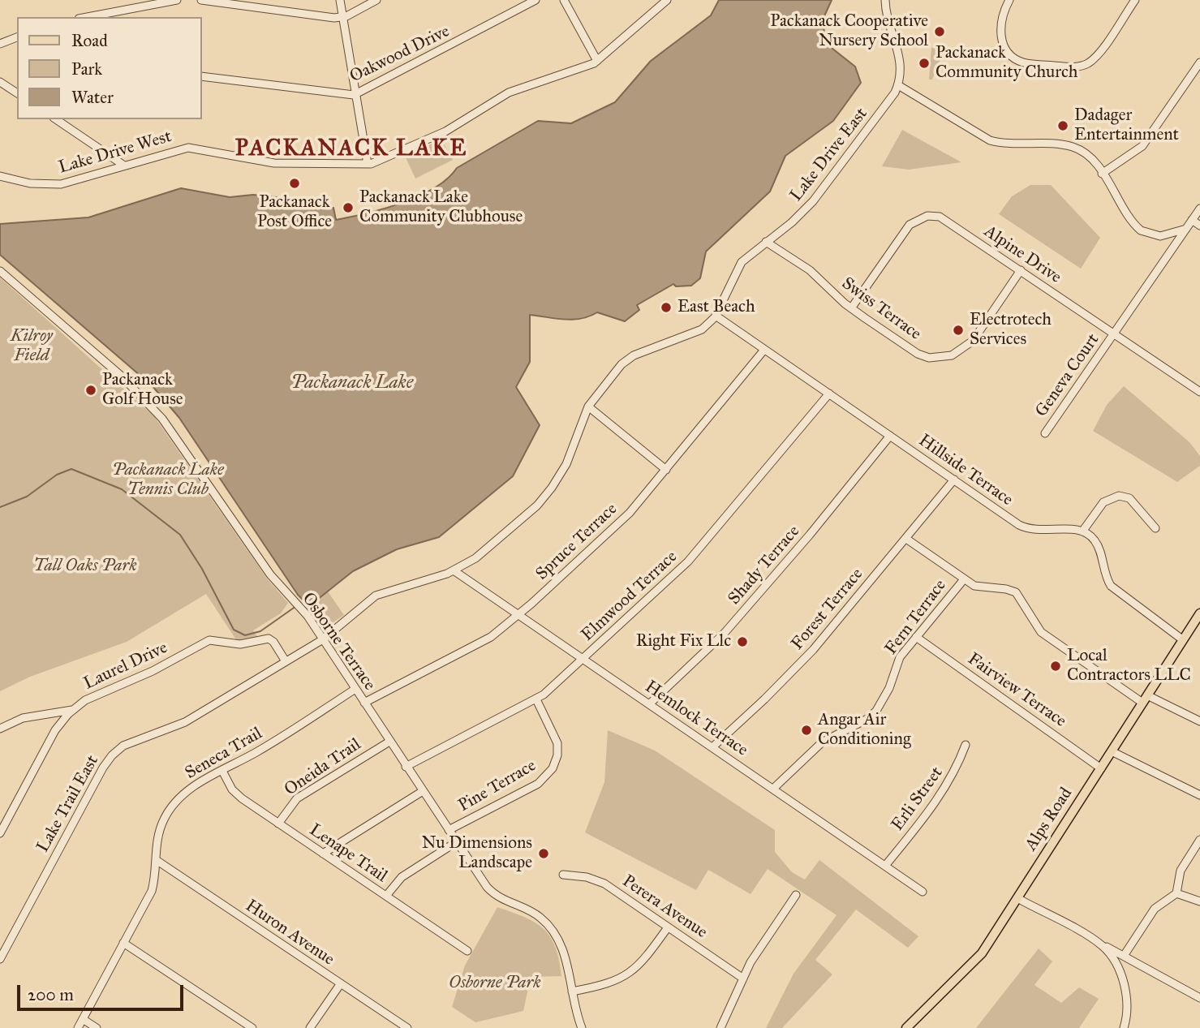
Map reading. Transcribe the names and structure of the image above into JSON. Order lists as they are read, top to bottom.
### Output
{
  "streets": {
    "main road": ["Alps Road"],
    "street": [
      "Oakwood Drive",
      "Lake Drive West",
      "Lake Drive East",
      "Alpine Drive",
      "Swiss Terrace",
      "Geneva Court",
      "Hillside Terrace",
      "Spruce Terrace",
      "Shady Terrace",
      "Elmwood Terrace",
      "Forest Terrace",
      "Fern Terrace",
      "Osborne Terrace",
      "Laurel Drive",
      "Fairview Terrace",
      "Hemlock Terrace",
      "Seneca Trail",
      "Oneida Trail",
      "Pine Terrace",
      "Erli Street",
      "Lake Trail East",
      "Lenape Trail",
      "Perera Avenue",
      "Huron Avenue"
    ]
  },
  "crossings": [
    ["Lake Drive East", "Swiss Terrace"],
    ["Lake Drive East", "Hillside Terrace"],
    ["Lake Drive East", "Osborne Terrace"],
    ["Lake Drive East", "Hemlock Terrace"],
    ["Lake Drive East", "Lake Trail East"],
    ["Alpine Drive", "Swiss Terrace"],
    ["Alpine Drive", "Geneva Court"],
    ["Hillside Terrace", "Spruce Terrace"],
    ["Hillside Terrace", "Shady Terrace"],
    ["Hillside Terrace", "Elmwood Terrace"],
    ["Hillside Terrace", "Forest Terrace"],
    ["Spruce Terrace", "Osborne Terrace"],
    ["Spruce Terrace", "Hemlock Terrace"],
    ["Shady Terrace", "Hemlock Terrace"],
    ["Elmwood Terrace", "Osborne Terrace"],
    ["Elmwood Terrace", "Hemlock Terrace"],
    ["Elmwood Terrace", "Pine Terrace"],
    ["Forest Terrace", "Hemlock Terrace"],
    ["Fern Terrace", "Fairview Terrace"],
    ["Fern Terrace", "Hemlock Terrace"],
    ["Osborne Terrace", "Seneca Trail"],
    ["Osborne Terrace", "Oneida Trail"],
    ["Osborne Terrace", "Pine Terrace"],
    ["Osborne Terrace", "Lake Trail East"],
    ["Laurel Drive", "Lake Trail East"],
    ["Fairview Terrace", "Alps Road"],
    ["Hemlock Terrace", "Erli Street"],
    ["Seneca Trail", "Lenape Trail"],
    ["Seneca Trail", "Huron Avenue"],
    ["Oneida Trail", "Lenape Trail"]
  ],
  "districts": ["PACKANACK LAKE"],
  "water": ["Packanack Lake"],
  "parks": [
    "Kilroy Field",
    "Packanack Lake Tennis Club",
    "Tall Oaks Park",
    "Osborne Park"
  ],
  "places": [
    "Packanack Cooperative Nursery School",
    "Packanack Community Church",
    "Dadager Entertainment",
    "Packanack Post Office",
    "Packanack Lake Community Clubhouse",
    "East Beach",
    "Electrotech Services",
    "Packanack Golf House",
    "Right Fix Llc",
    "Local Contractors LLC",
    "Angar Air Conditioning",
    "Nu Dimensions Landscape"
  ],
  "legend": ["Road", "Park", "Water"],
  "scale_bar": "200 m"
}
